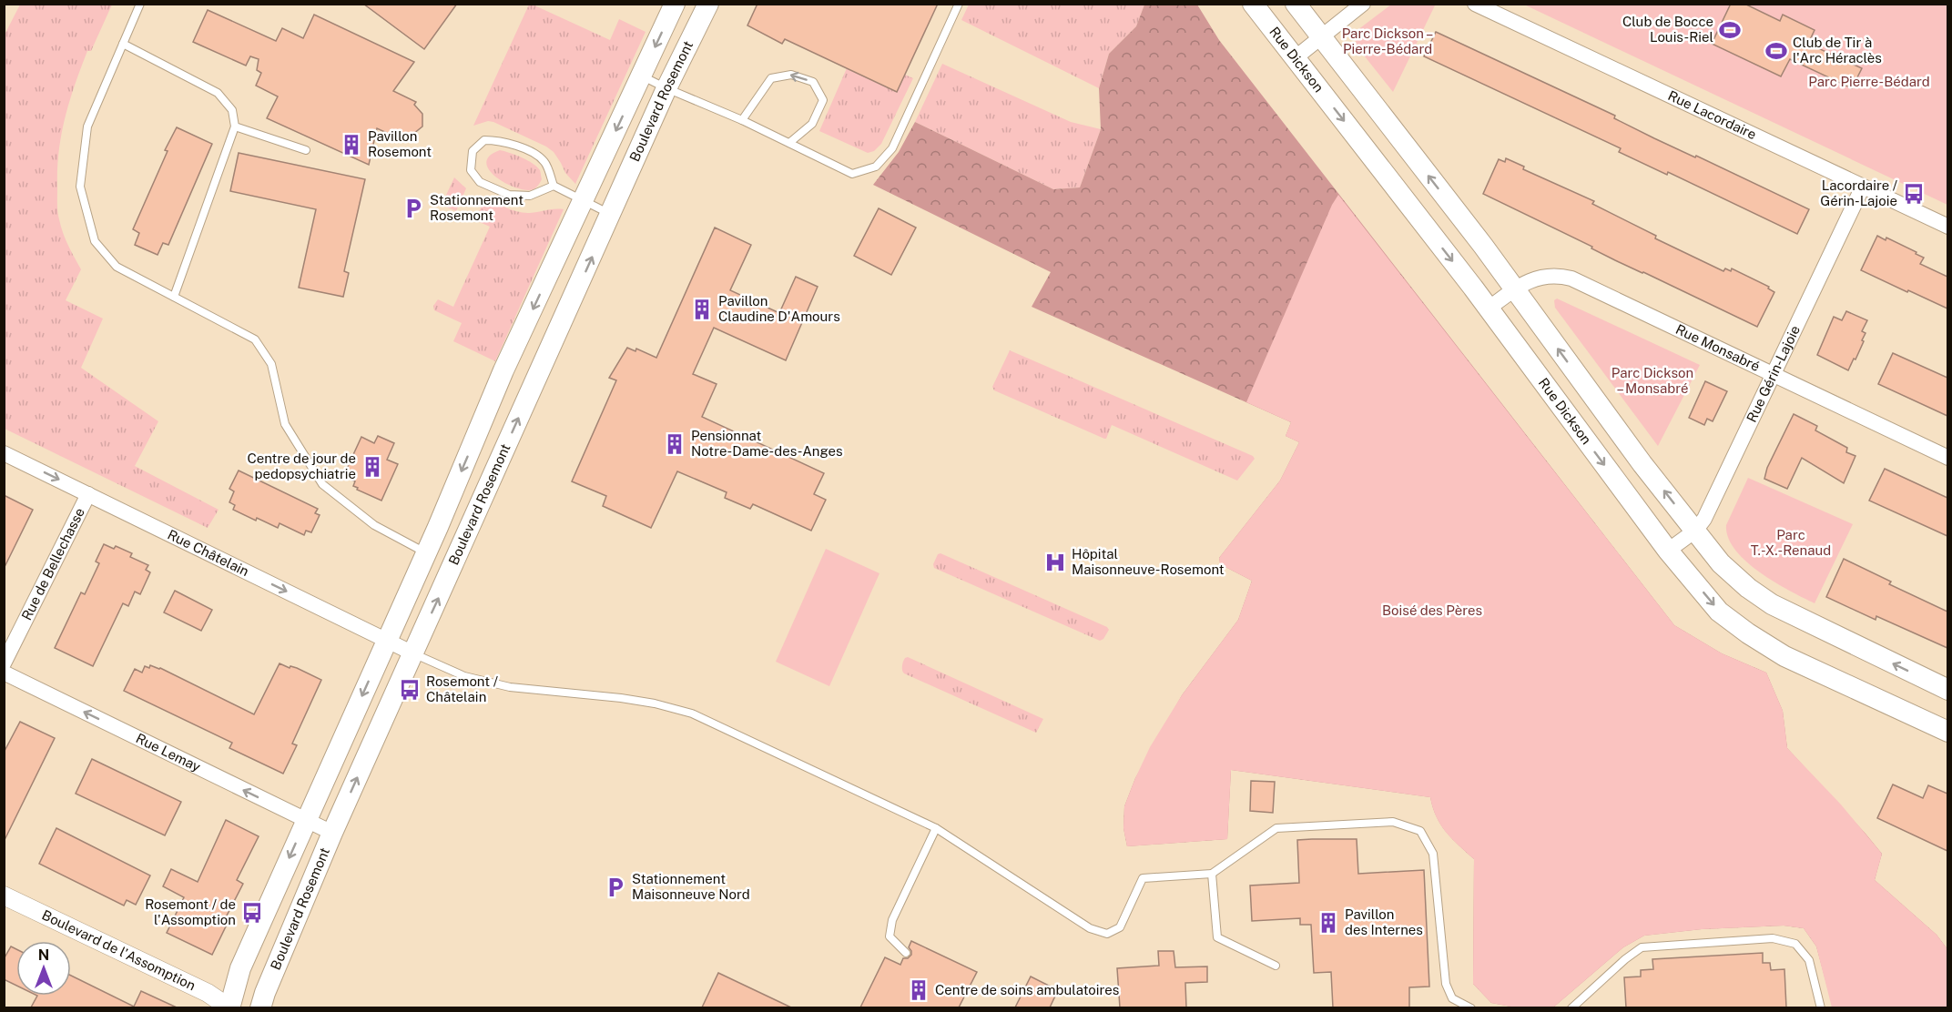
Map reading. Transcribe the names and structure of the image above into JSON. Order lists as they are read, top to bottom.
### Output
{
  "streets": {
    "main road": ["Rue Dickson", "Boulevard Rosemont"],
    "street": [
      "Rue Lacordaire",
      "Rue Monsabré",
      "Rue Gérin-Lajoie",
      "Rue Châtelain",
      "Rue de Bellechasse",
      "Rue Lemay",
      "Boulevard de l'Assomption"
    ]
  },
  "crossings": [
    ["Rue Dickson", "Rue Monsabré"],
    ["Rue Dickson", "Rue Gérin-Lajoie"],
    ["Boulevard Rosemont", "Rue Châtelain"],
    ["Boulevard Rosemont", "Rue Lemay"],
    ["Rue Lacordaire", "Rue Gérin-Lajoie"],
    ["Rue Monsabré", "Rue Gérin-Lajoie"],
    ["Rue Châtelain", "Rue de Bellechasse"]
  ],
  "one_way": ["Rue Châtelain", "Rue Lemay"],
  "parks": [
    "Parc Dickson – Pierre-Bédard",
    "Parc Pierre-Bédard",
    "Parc Dickson – Monsabré",
    "Parc T.-X.-Renaud",
    "Boisé des Pères"
  ],
  "places": {
    "sports": ["Club de Bocce Louis-Riel", "Club de Tir à l'Arc Héraclès"],
    "building": [
      "Pavillon Rosemont",
      "Pavillon Claudine D'Amours",
      "Pensionnat Notre-Dame-des-Anges",
      "Centre de jour de pedopsychiatrie",
      "Pavillon des Internes",
      "Centre de soins ambulatoires"
    ],
    "bus stop": ["Lacordaire / Gérin-Lajoie", "Rosemont / Châtelain", "Rosemont / de l'Assomption"],
    "parking": ["Stationnement Rosemont", "Stationnement Maisonneuve Nord"],
    "hospital": ["Hôpital Maisonneuve-Rosemont"]
  },
  "north": "top"
}
